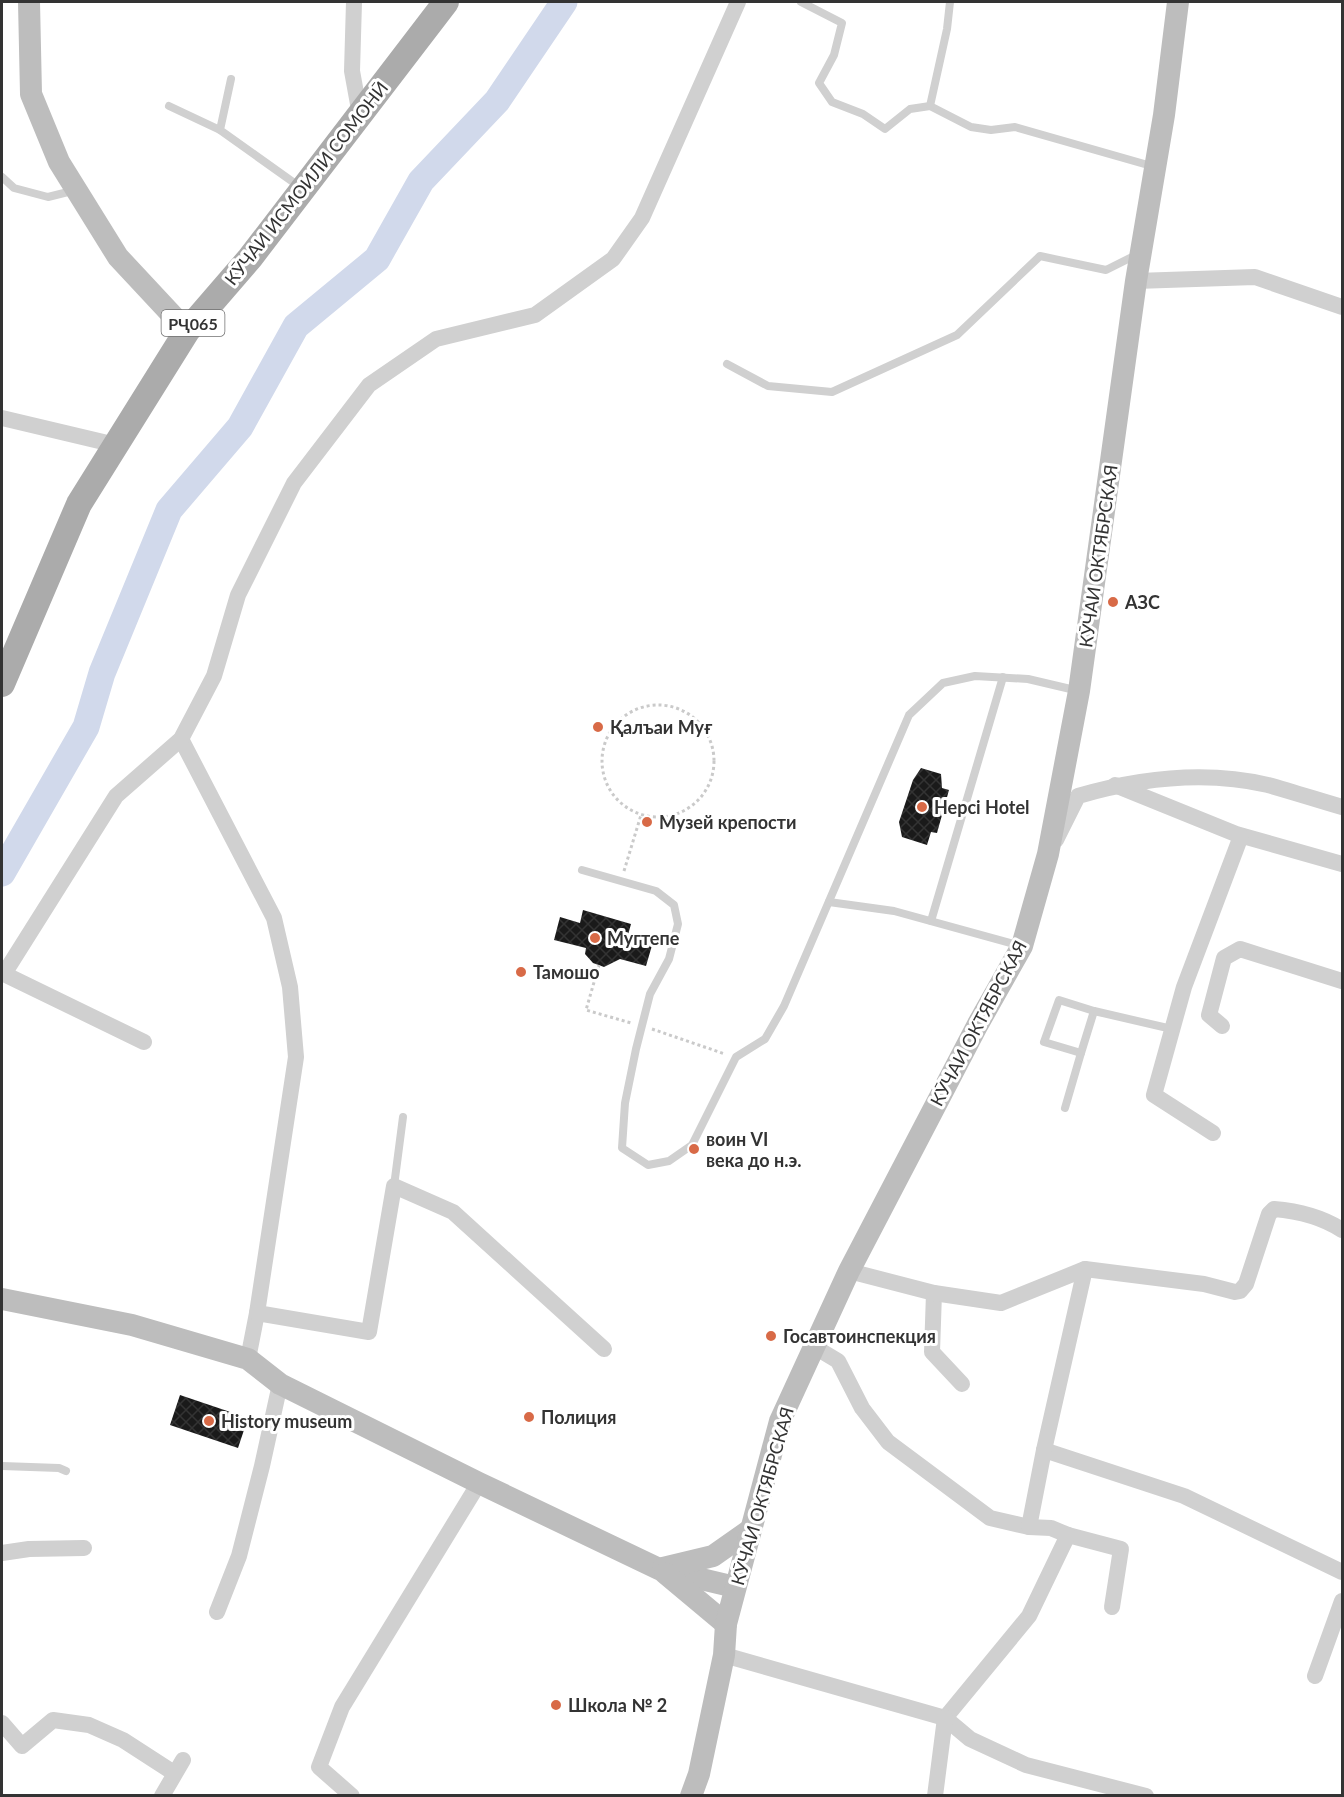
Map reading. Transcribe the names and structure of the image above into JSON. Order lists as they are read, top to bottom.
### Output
{
  "streets": {
    "main road": ["КӮЧАИ ИСМОИЛИ СОМОНӢ", "РҶ065", "КӮЧАИ ОКТЯБРСКАЯ"]
  },
  "places": [
    "АЗС",
    "Қалъаи Муғ",
    "Hepci Hotel",
    "Музей крепости",
    "Мугтепе",
    "Тамошо",
    "воин VI века до н.э.",
    "Госавтоинспекция",
    "Полиция",
    "History museum",
    "Школа № 2"
  ]
}
